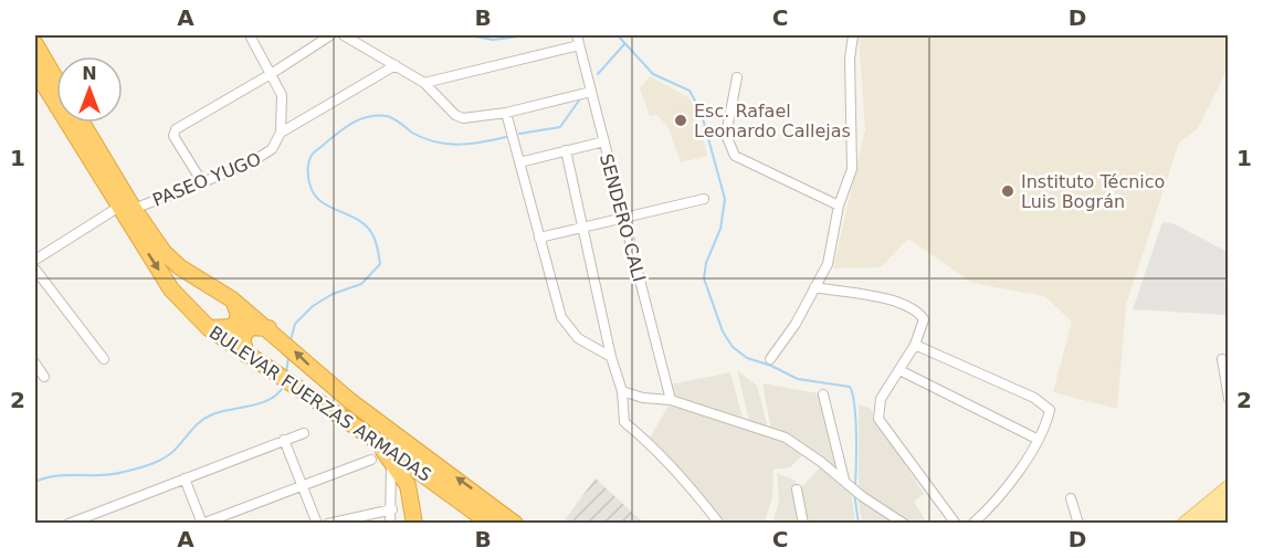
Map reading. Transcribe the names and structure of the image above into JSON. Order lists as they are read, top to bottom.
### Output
{
  "streets": {
    "highway": ["BULEVAR FUERZAS ARMADAS"],
    "street": ["PASEO YUGO", "SENDERO CALI"]
  },
  "crossings": [
    ["PASEO YUGO", "BULEVAR FUERZAS ARMADAS"]
  ],
  "places": ["Esc. Rafael Leonardo Callejas", "Instituto Técnico Luis Bográn"],
  "north": "top",
  "grid": {
    "columns": [
      "A",
      "B",
      "C",
      "D"
    ],
    "rows": ["1", "2"]
  }
}
